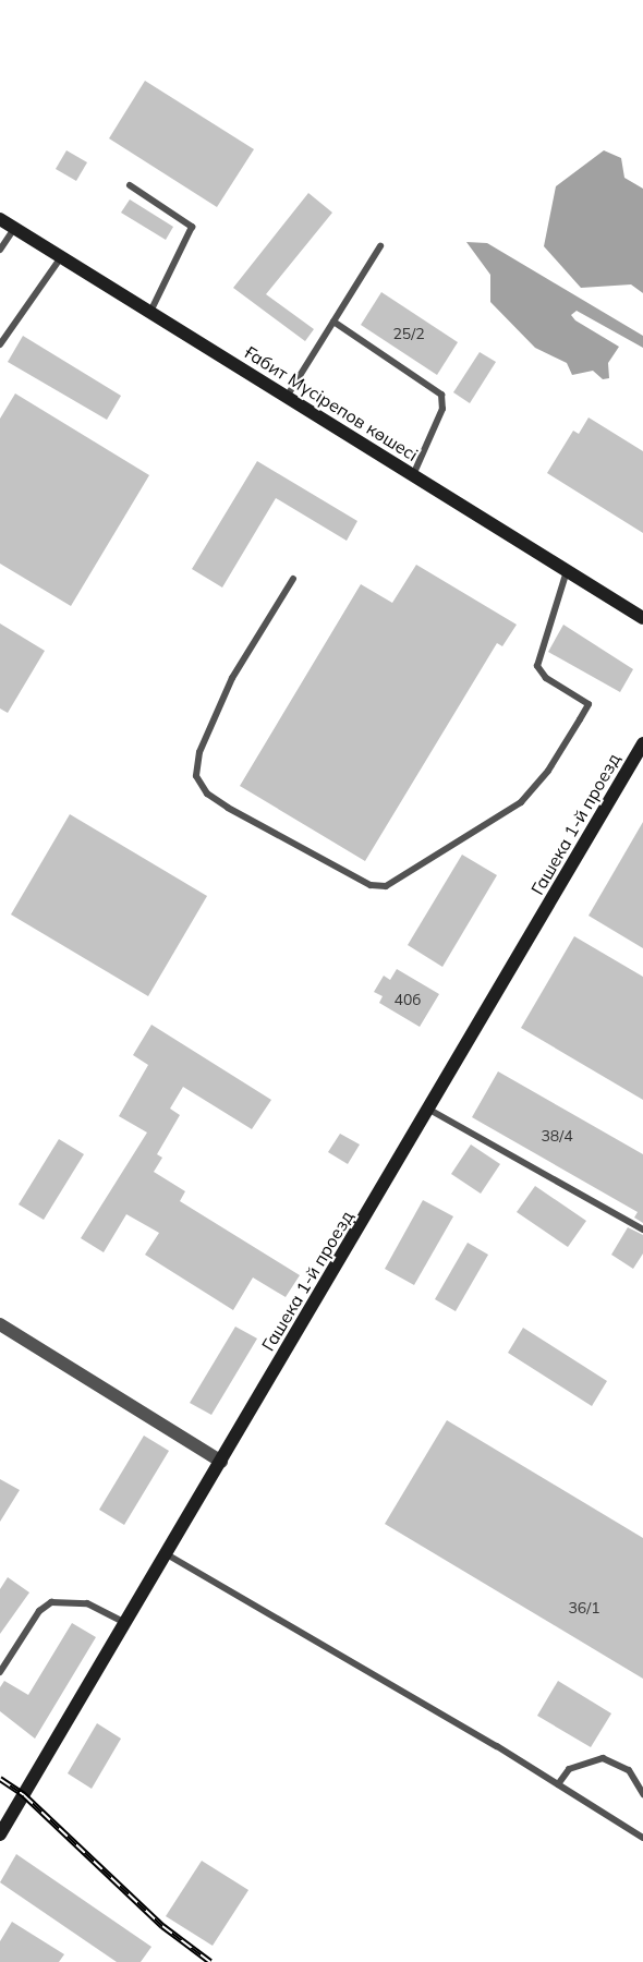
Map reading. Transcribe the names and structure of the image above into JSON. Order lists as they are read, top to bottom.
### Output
{
  "streets": {
    "main road": ["Ғабит Мүсірепов көшесі", "Гашека 1-й проезд"]
  },
  "house_numbers": [
    "25/2",
    "40б",
    "38/4",
    "36/1"
  ]
}
